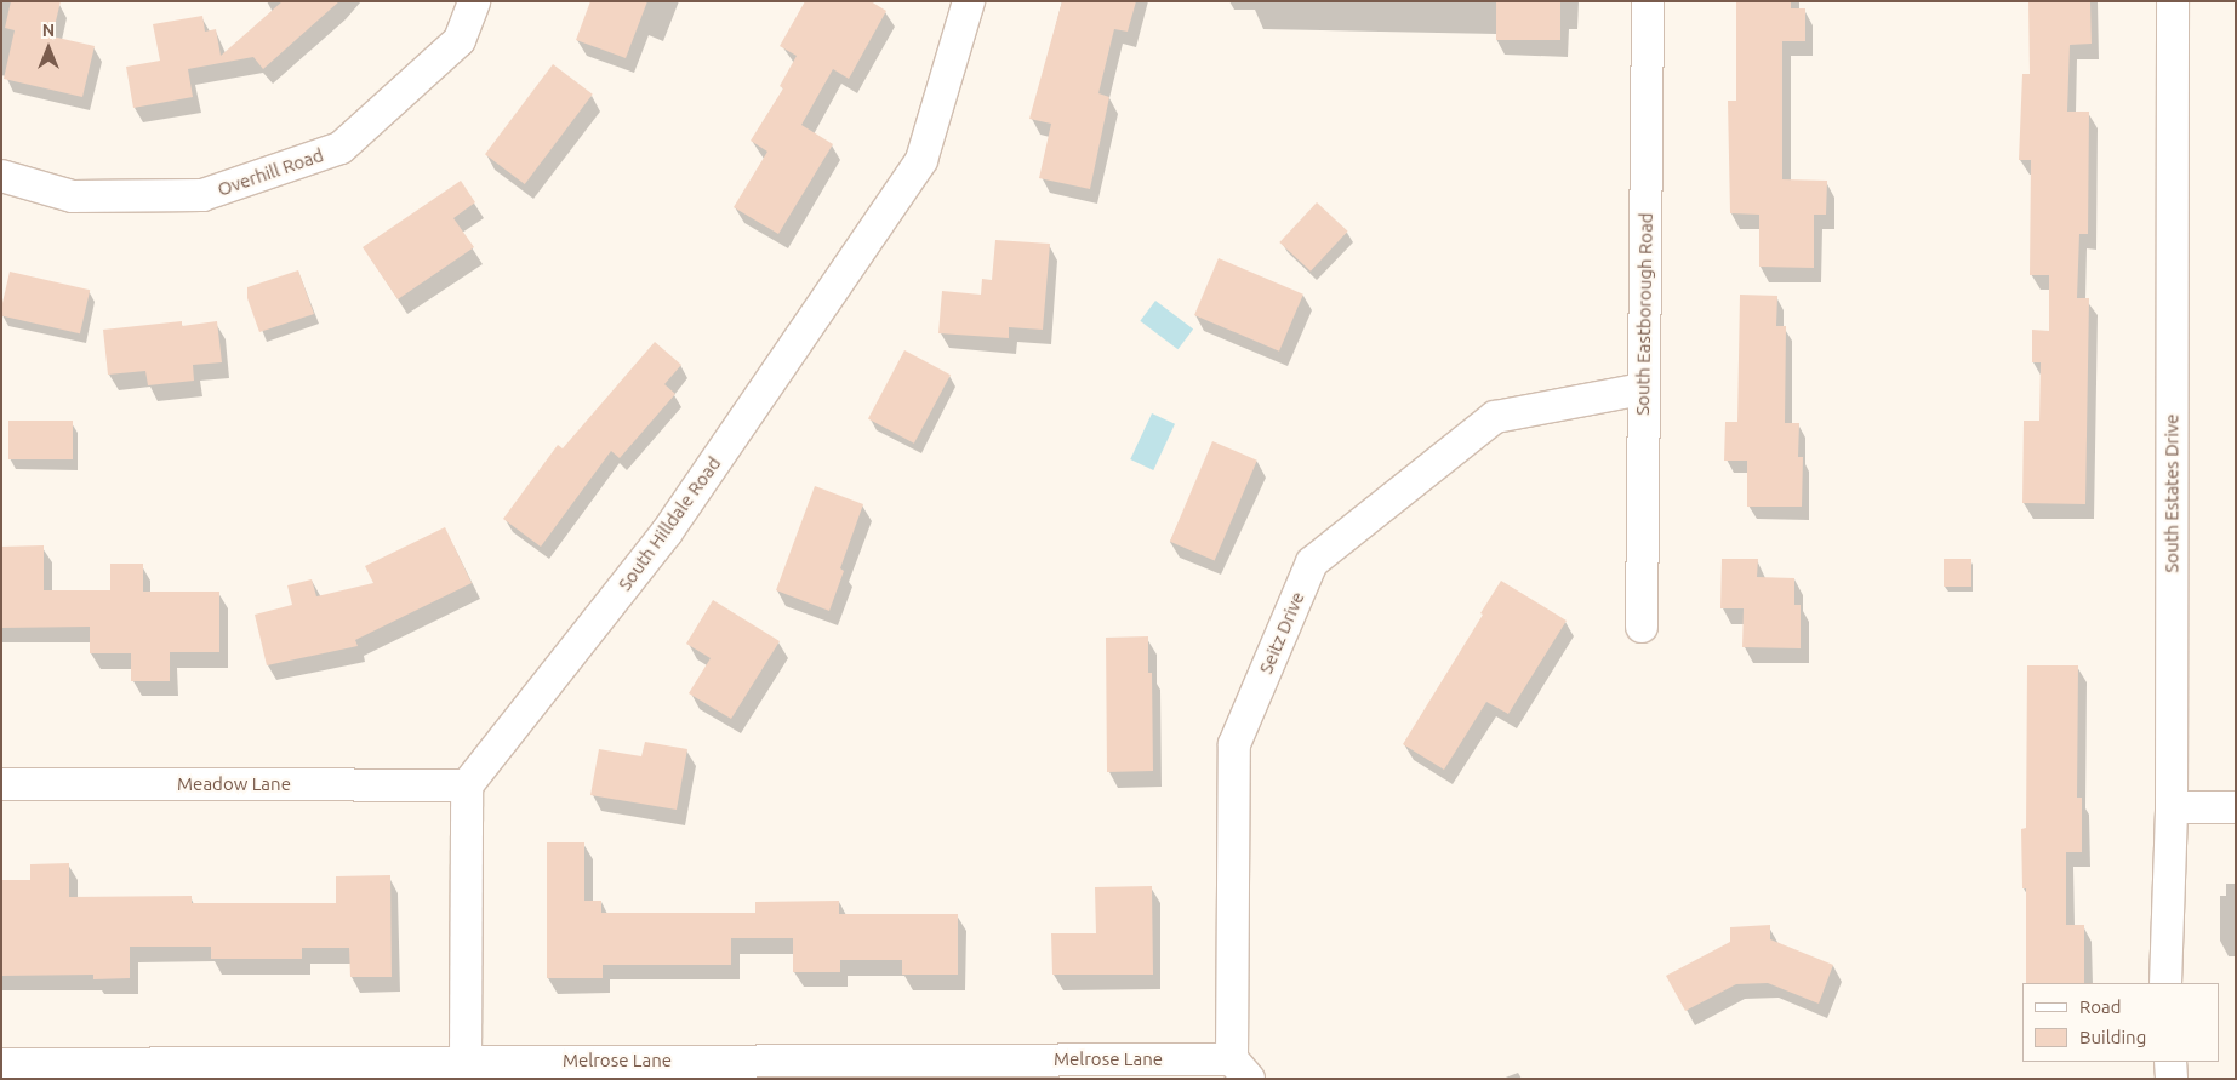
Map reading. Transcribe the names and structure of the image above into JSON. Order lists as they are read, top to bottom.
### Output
{
  "streets": {
    "street": [
      "Overhill Road",
      "South Eastborough Road",
      "South Estates Drive",
      "South Hilldale Road",
      "Seitz Drive",
      "Meadow Lane",
      "Melrose Lane"
    ]
  },
  "crossings": [
    ["South Eastborough Road", "Seitz Drive"],
    ["South Hilldale Road", "Meadow Lane"],
    ["Seitz Drive", "Melrose Lane"]
  ],
  "legend": ["Road", "Building"],
  "north": "top"
}
